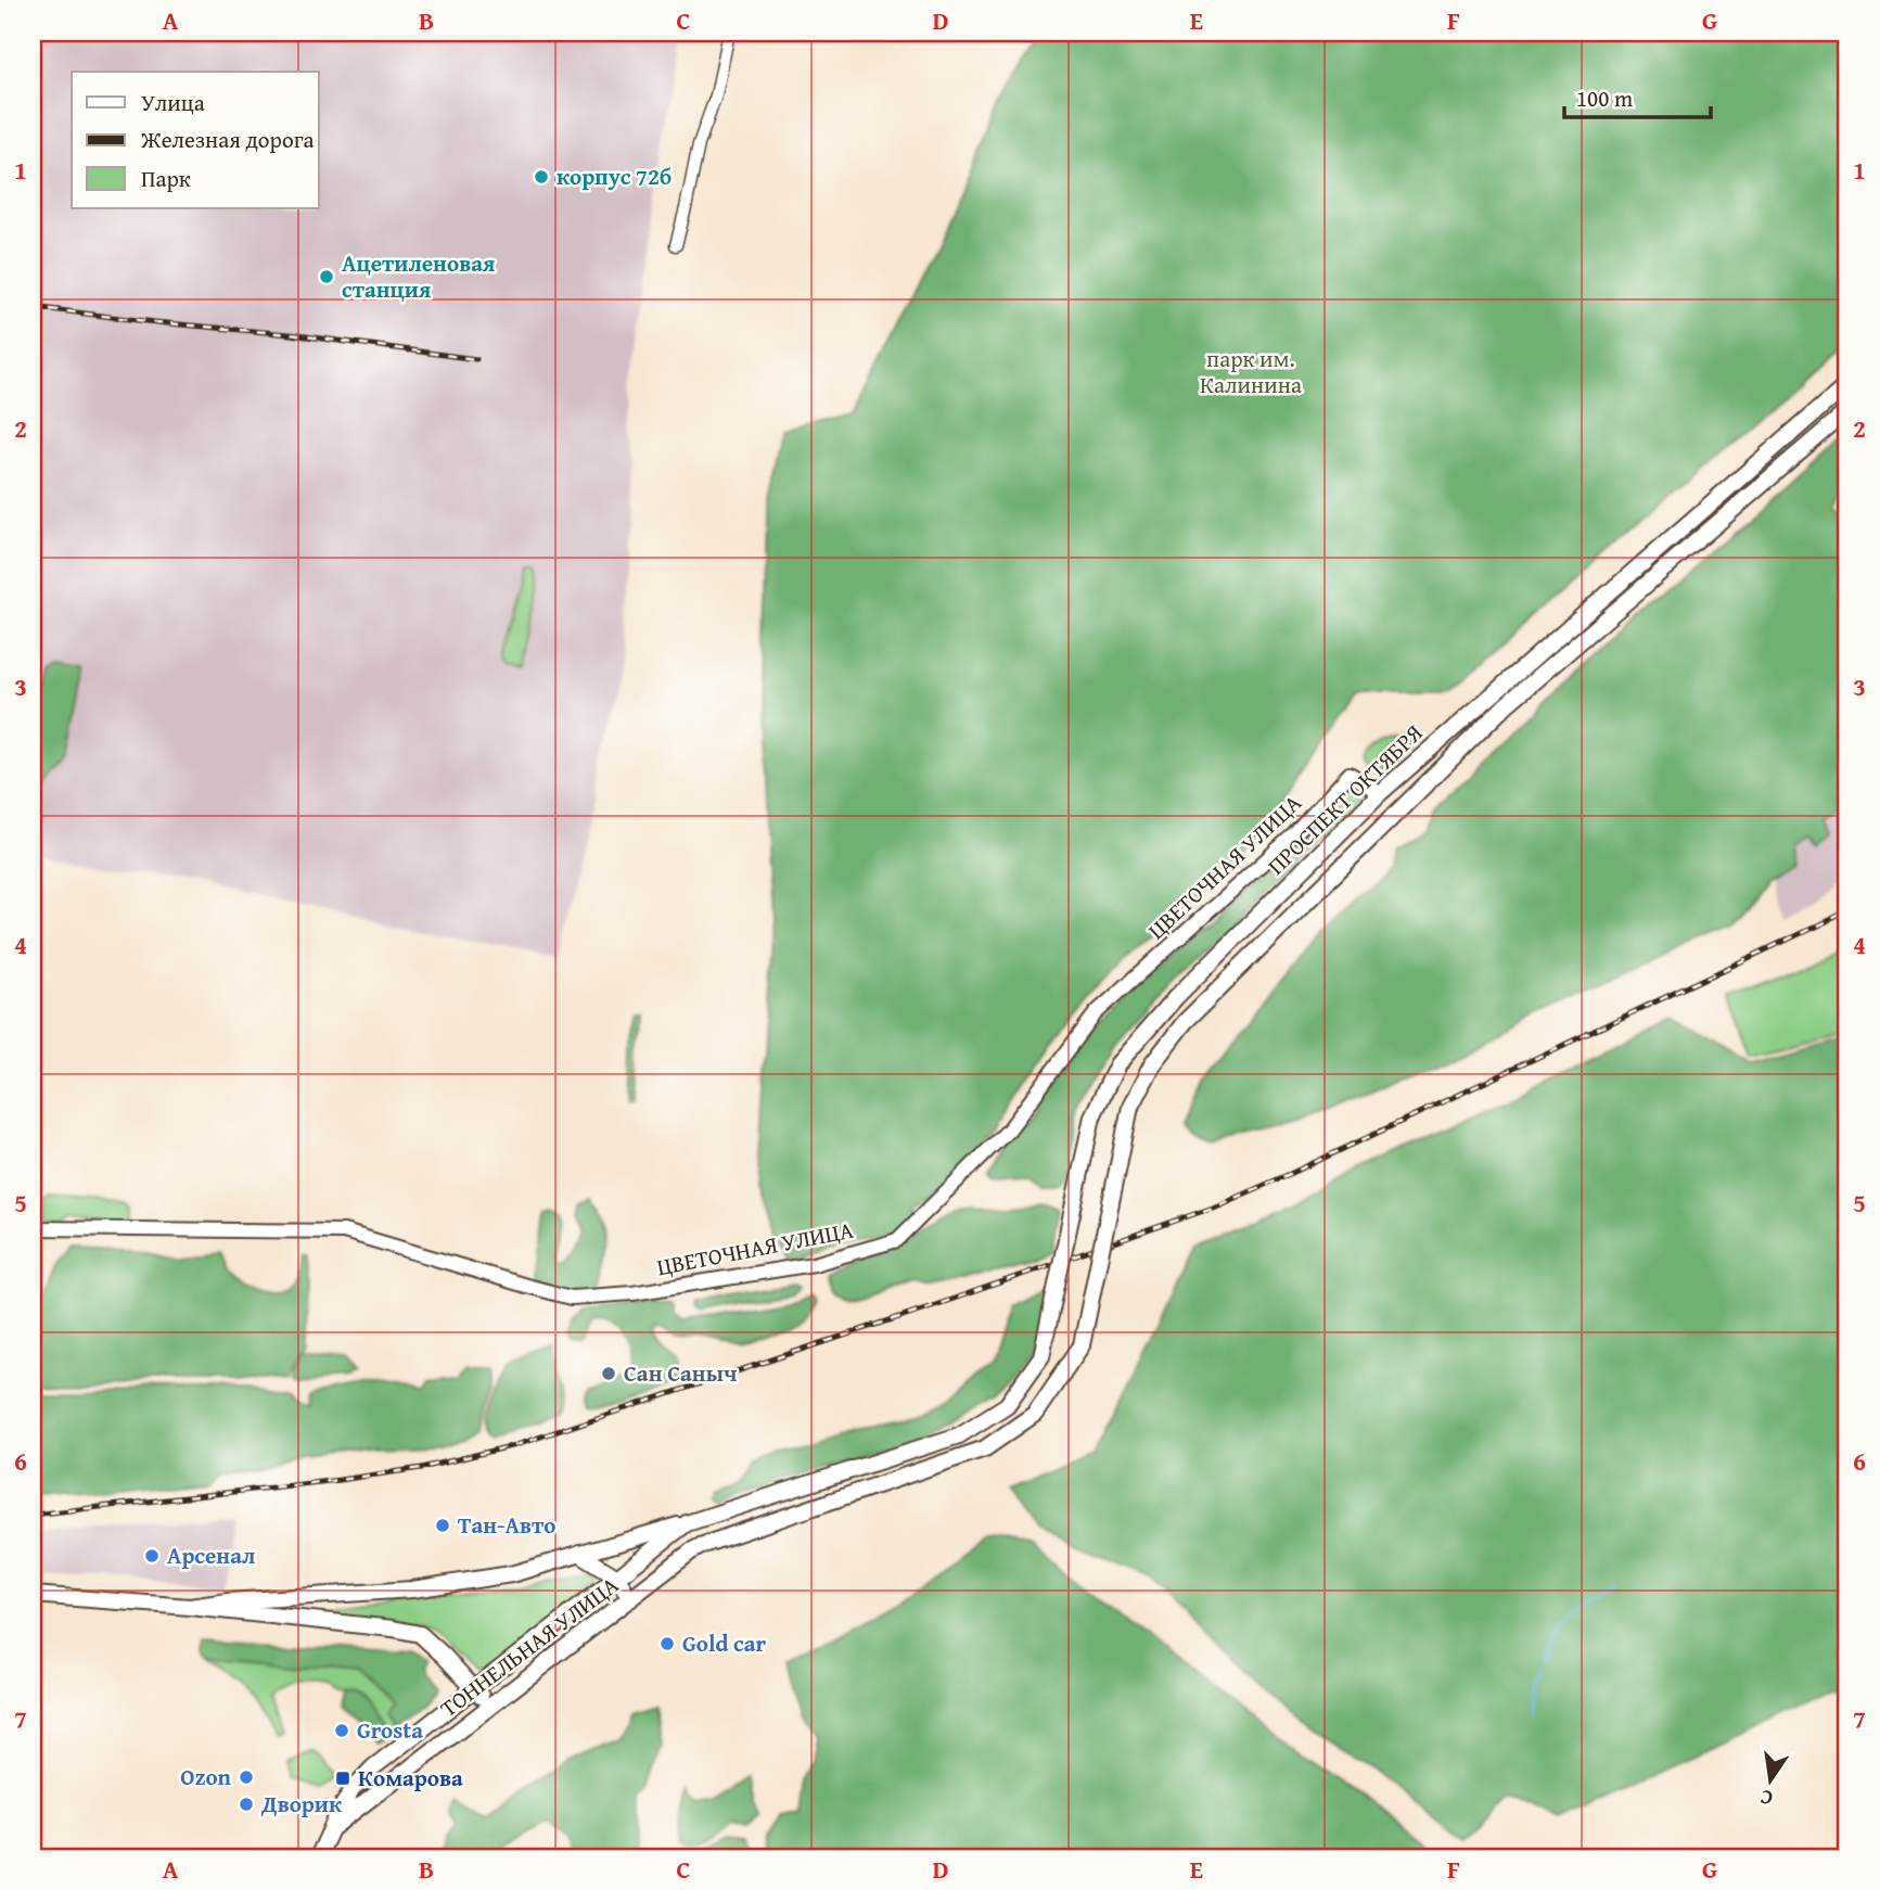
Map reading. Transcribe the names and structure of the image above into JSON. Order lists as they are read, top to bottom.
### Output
{
  "streets": {
    "main road": ["ПРОСПЕКТ ОКТЯБРЯ", "ТОННЕЛЬНАЯ УЛИЦА"],
    "street": ["ЦВЕТОЧНАЯ УЛИЦА"]
  },
  "crossings": [
    ["ПРОСПЕКТ ОКТЯБРЯ", "ЦВЕТОЧНАЯ УЛИЦА"],
    ["ПРОСПЕКТ ОКТЯБРЯ", "ТОННЕЛЬНАЯ УЛИЦА"]
  ],
  "parks": ["парк им. Калинина"],
  "places": {
    "other": [
      "корпус 72б",
      "Ацетиленовая станция",
      "Сан Саныч",
      "Тан-Авто",
      "Арсенал",
      "Gold car",
      "Grosta",
      "Ozon",
      "Дворик"
    ],
    "transit": ["Комарова"]
  },
  "legend": ["Улица", "Железная дорога", "Парк"],
  "scale_bar": "100 m",
  "north": "bottom",
  "grid": {
    "columns": [
      "A",
      "B",
      "C",
      "D",
      "E",
      "F",
      "G"
    ],
    "rows": [
      "1",
      "2",
      "3",
      "4",
      "5",
      "6",
      "7"
    ]
  }
}
